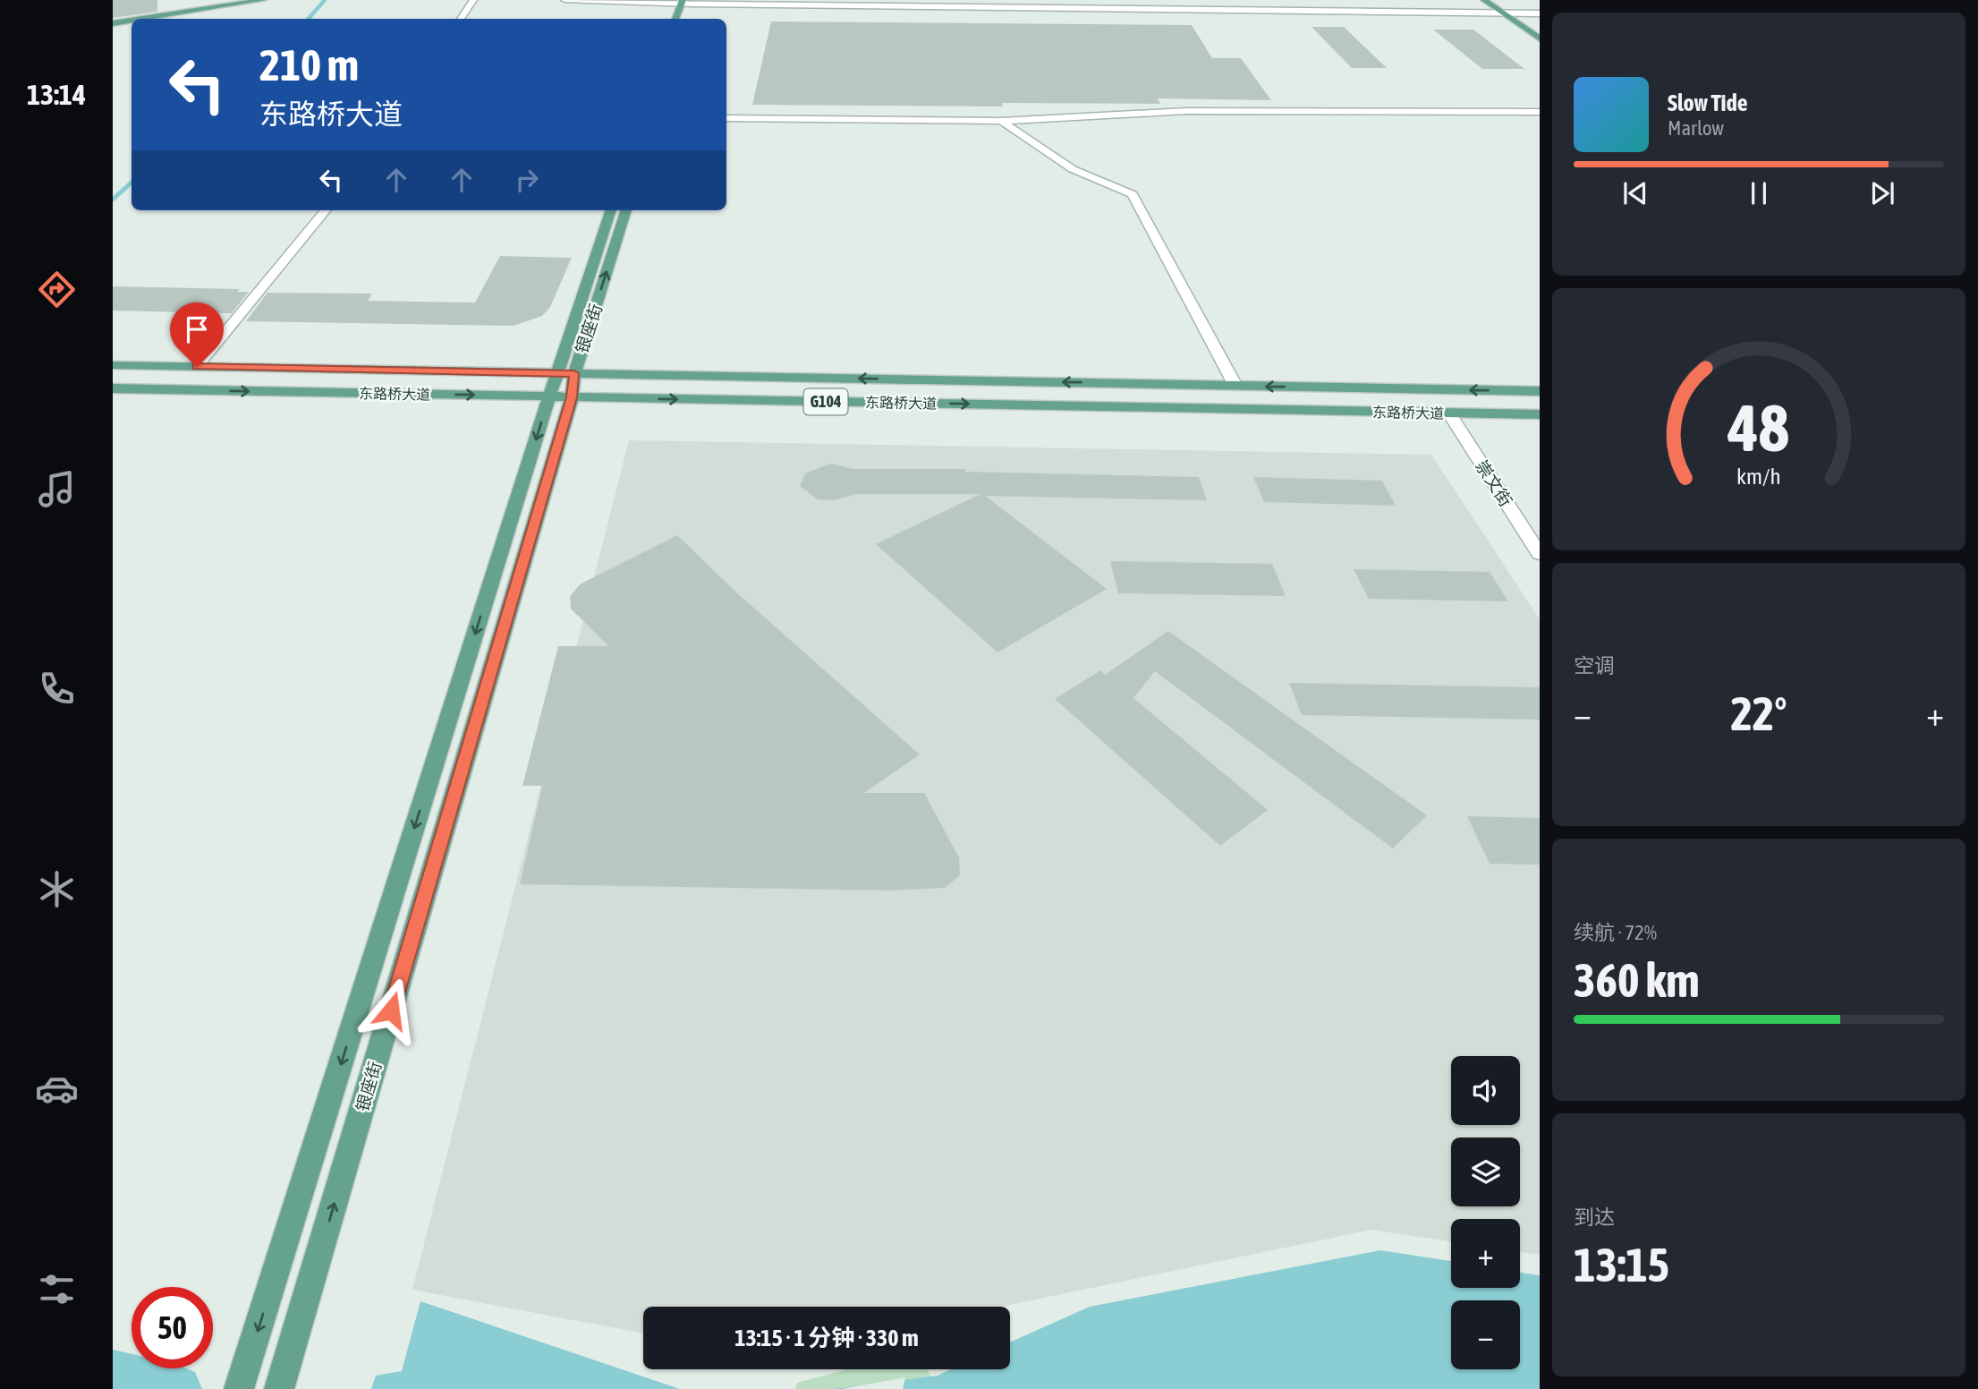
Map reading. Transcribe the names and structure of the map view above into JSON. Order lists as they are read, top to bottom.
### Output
{
  "streets": {
    "main road": ["银座街", "东路桥大道", "G104"],
    "street": ["崇文街"]
  },
  "crossings": [
    ["银座街", "东路桥大道"],
    ["东路桥大道", "崇文街"]
  ],
  "page": {
    "tabs": "13:14",
    "turn": ["210 m", "东路桥大道"],
    "song": ["Slow Tide", "Marlow"],
    "tile": [
      "空调",
      ["续航 · 72%", "360 km"],
      ["到达", "13:15"]
    ],
    "heat": ["−", "22°", "+"],
    "map_buttons": ["+", "−"],
    "limit": "50",
    "trip": "13:15 · 1 分钟 · 330 m",
    "gauge": ["48", "km/h"]
  }
}
